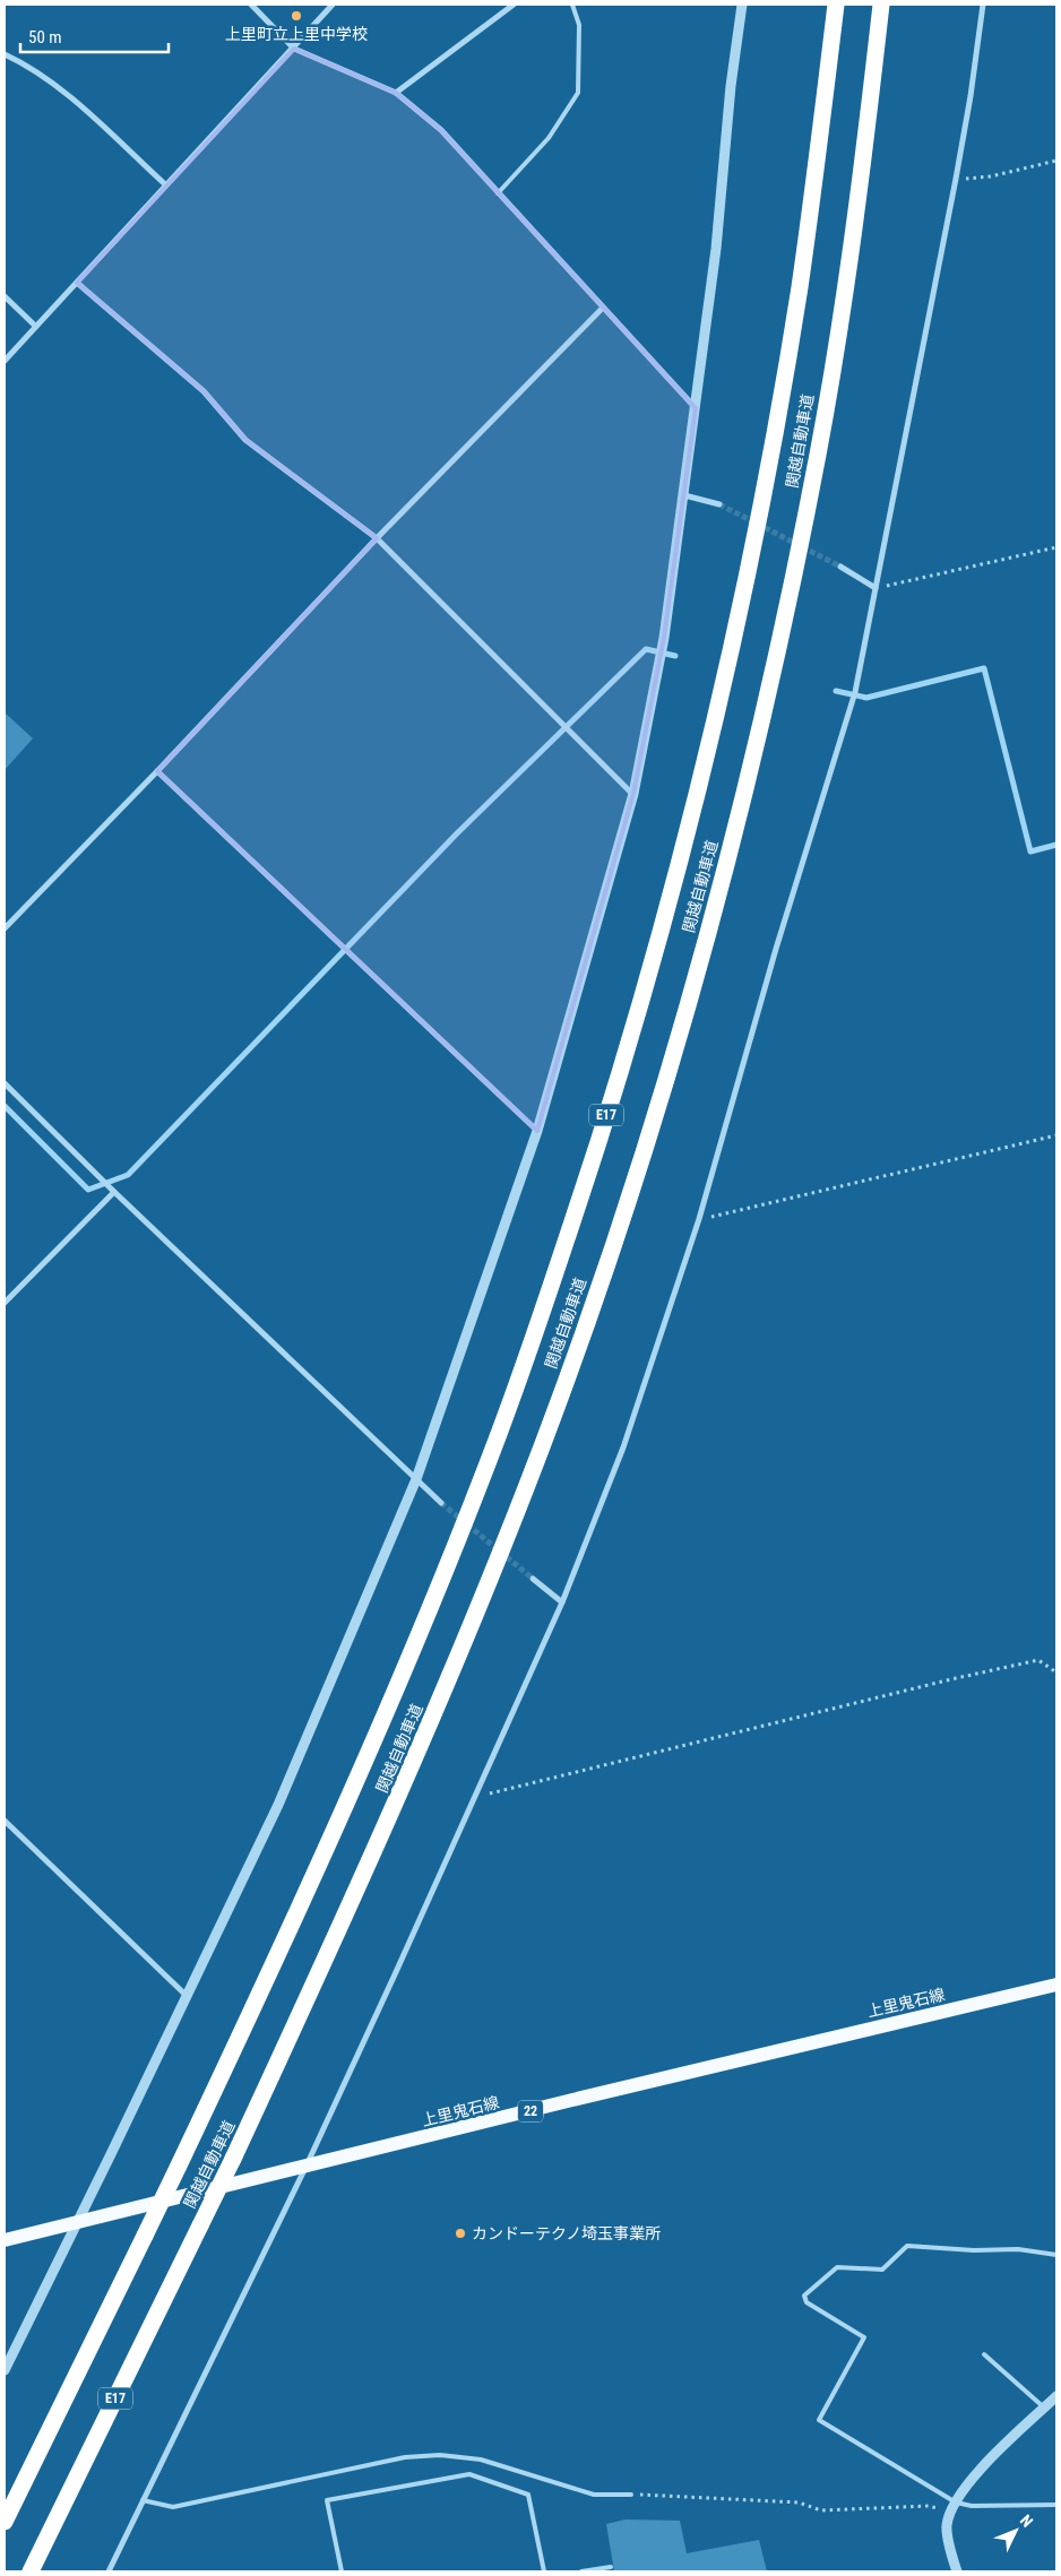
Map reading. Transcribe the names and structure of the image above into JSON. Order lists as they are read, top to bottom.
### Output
{
  "streets": {
    "highway": ["関越自動車道", "E17"],
    "main road": ["上里鬼石線", "22"]
  },
  "places": ["上里町立上里中学校", "カンドーテクノ埼玉事業所"],
  "scale_bar": "50 m",
  "north": "top right"
}
